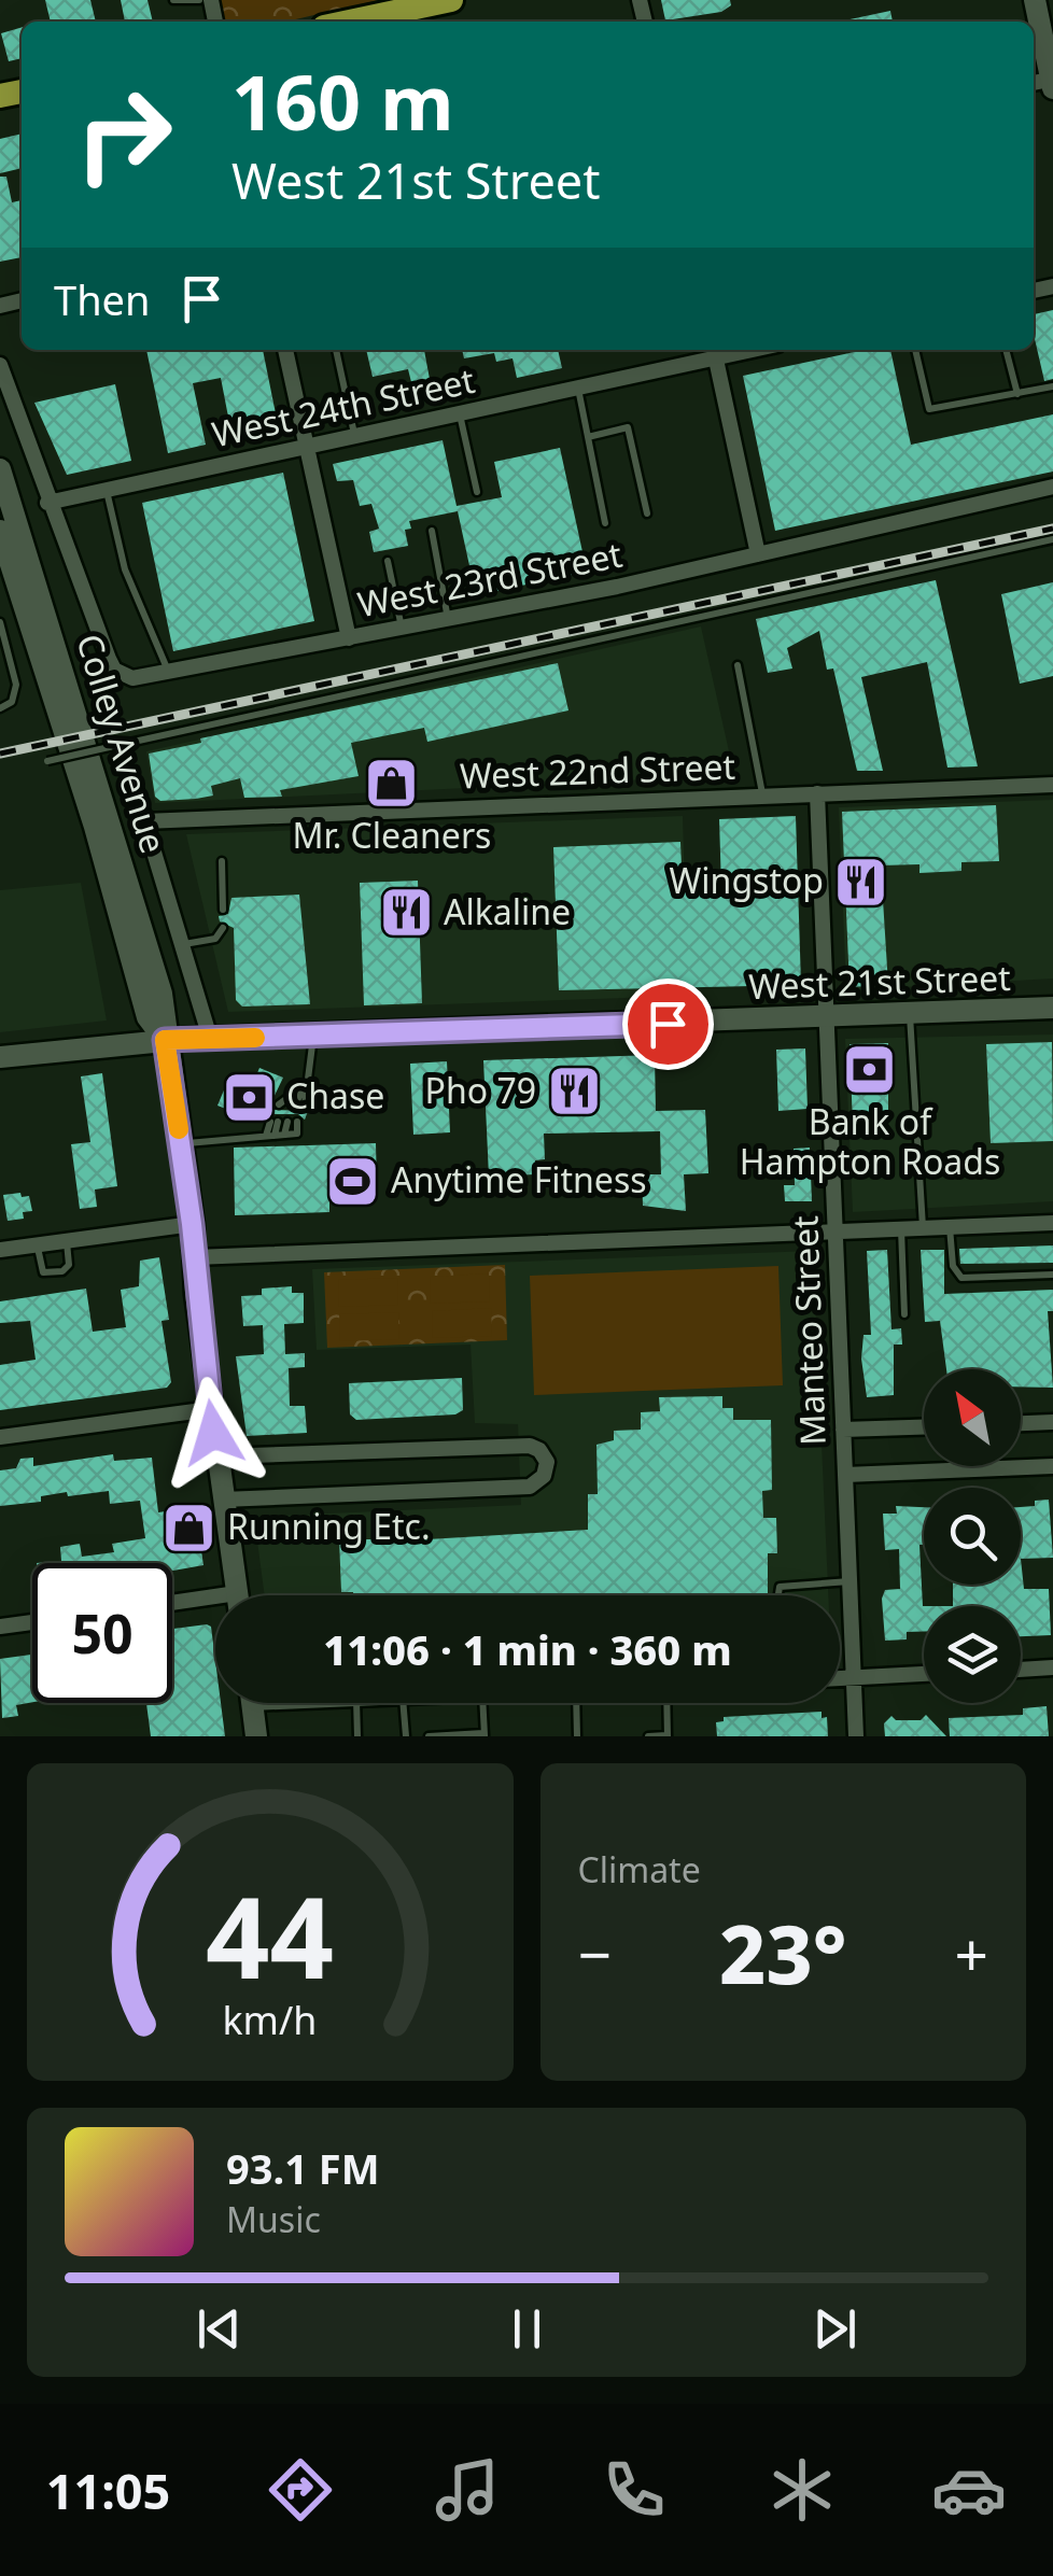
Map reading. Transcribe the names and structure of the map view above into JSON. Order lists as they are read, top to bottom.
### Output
{
  "streets": {
    "main road": ["Colley Avenue", "West 21st Street"],
    "street": [
      "West 24th Street",
      "West 23rd Street",
      "West 22nd Street",
      "Manteo Street"
    ]
  },
  "crossings": [
    ["West 24th Street", "West 23rd Street"],
    ["Colley Avenue", "West 21st Street"],
    ["West 22nd Street", "Manteo Street"],
    ["West 21st Street", "Manteo Street"]
  ],
  "places": {
    "shop": ["Mr. Cleaners", "Running Etc."],
    "restaurant": ["Wingstop", "Alkaline", "Pho 79"],
    "bank": ["Bank of Hampton Roads", "Chase"],
    "sports": ["Anytime Fitness"]
  },
  "north": "top left",
  "page": {
    "turn": ["160 m", "West 21st Street"],
    "then": "Then",
    "limit": "50",
    "trip": "11:06 · 1 min · 360 m",
    "tile": "Climate",
    "heat": ["−", "23°", "+"],
    "song": ["93.1 FM", "Music"],
    "tabs": "11:05",
    "gauge": ["44", "km/h"]
  }
}
